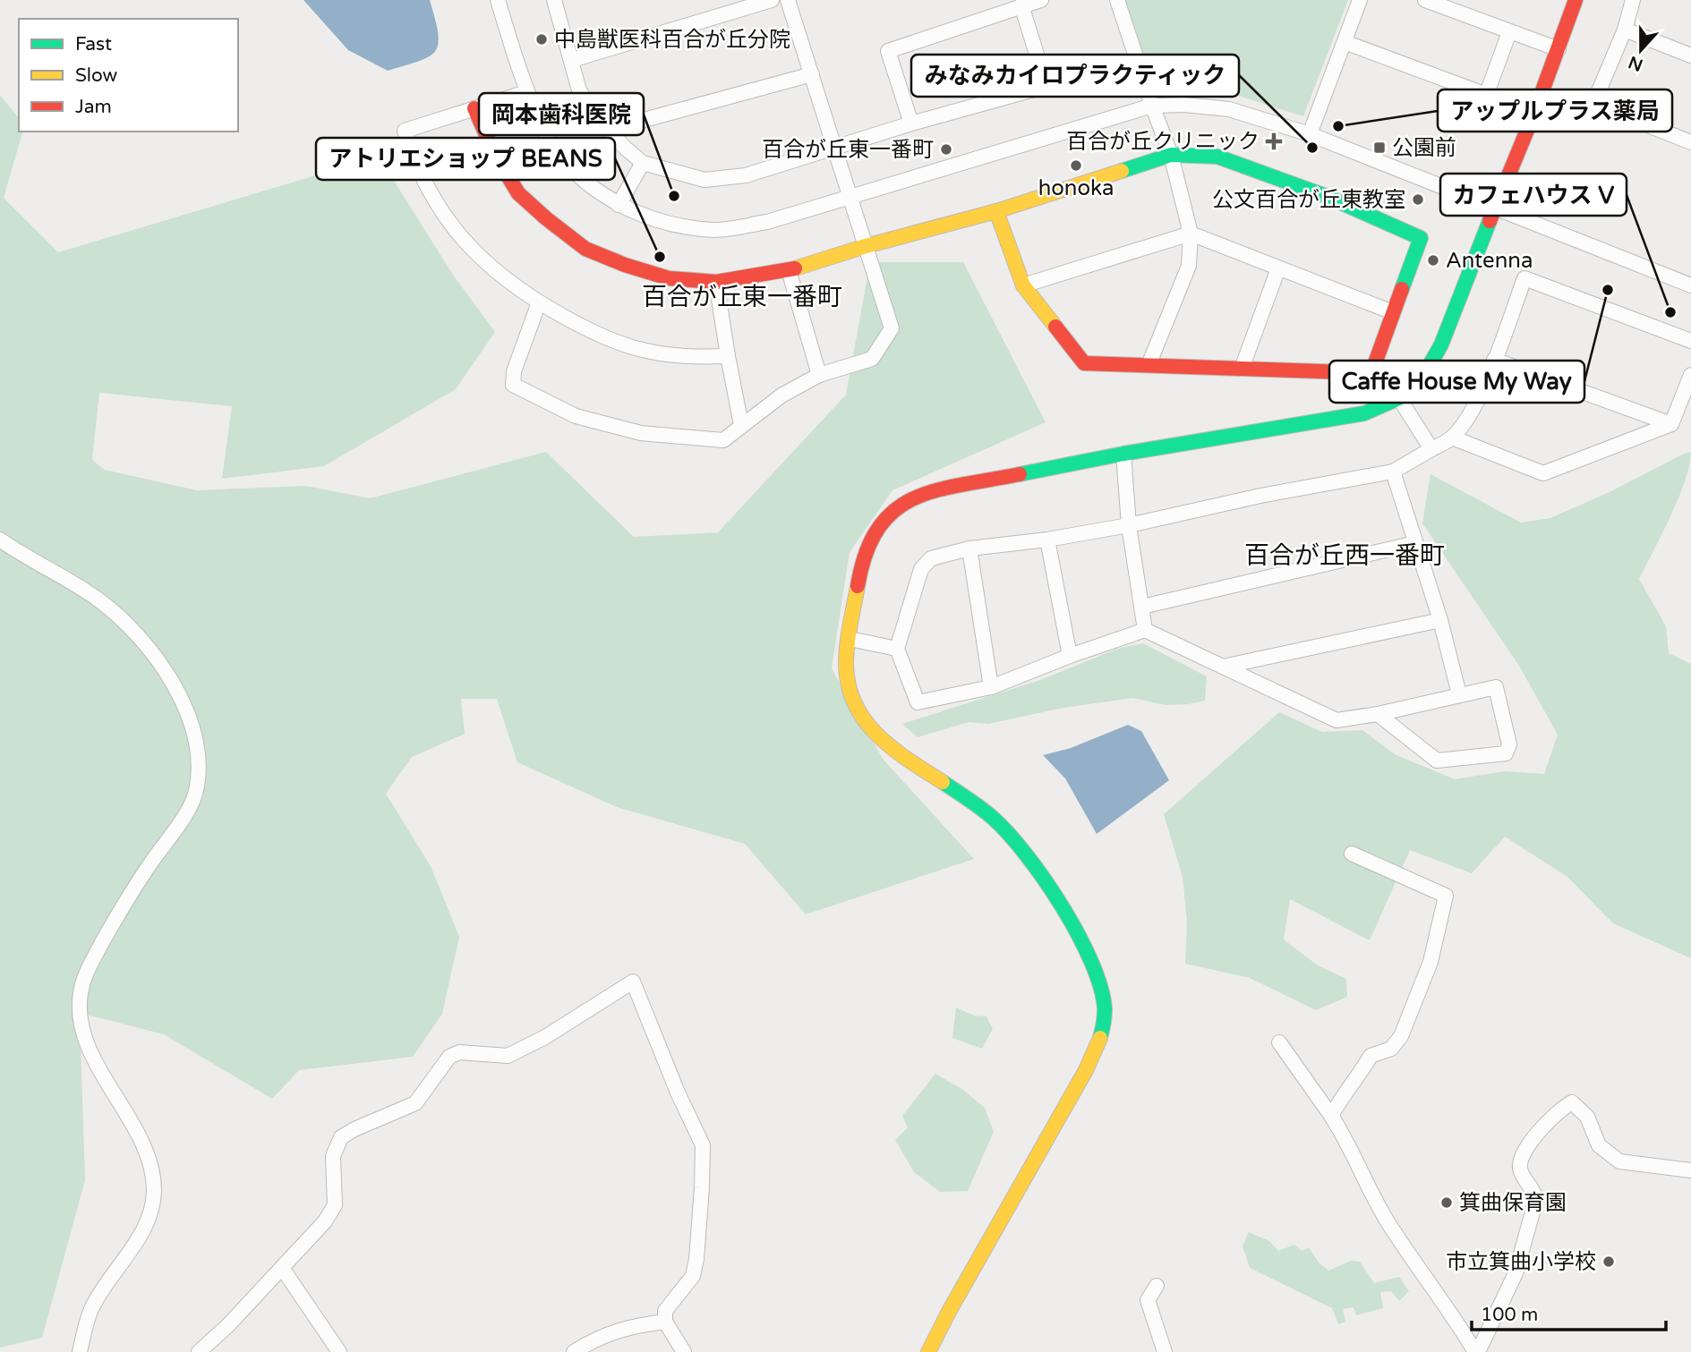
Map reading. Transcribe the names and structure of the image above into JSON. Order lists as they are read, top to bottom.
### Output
{
  "districts": ["百合が丘東一番町", "百合が丘西一番町"],
  "places": {
    "other": [
      "中島獣医科百合が丘分院",
      "アップルプラス薬局",
      "みなみカイロプラクティック",
      "百合が丘東一番町",
      "honoka",
      "岡本歯科医院",
      "公文百合が丘東教室",
      "アトリエショップ BEANS",
      "Antenna",
      "Caffe House My Way",
      "カフェハウス V",
      "箕曲保育園",
      "市立箕曲小学校"
    ],
    "health": ["百合が丘クリニック"],
    "transit": ["公園前"]
  },
  "legend": ["Fast", "Slow", "Jam"],
  "scale_bar": "100 m",
  "north": "bottom"
}
